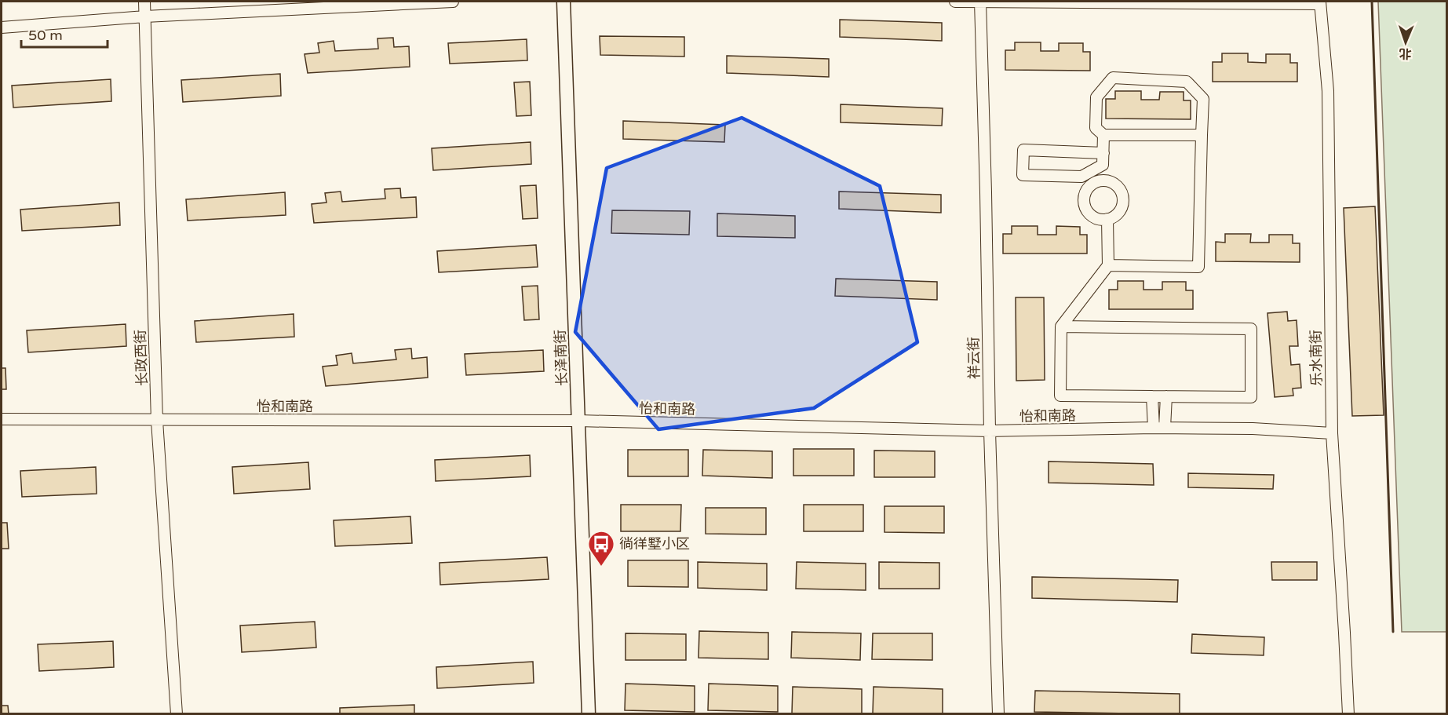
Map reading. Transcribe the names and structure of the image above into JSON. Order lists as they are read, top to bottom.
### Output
{
  "streets": {
    "street": [
      "长政西街",
      "长泽南街",
      "祥云街",
      "乐水南街",
      "怡和南路"
    ]
  },
  "crossings": [
    ["长政西街", "怡和南路"],
    ["长泽南街", "怡和南路"],
    ["祥云街", "怡和南路"],
    ["乐水南街", "怡和南路"]
  ],
  "places": {
    "bus stop": ["徜徉墅小区"]
  },
  "scale_bar": "50 m",
  "north": "bottom"
}
